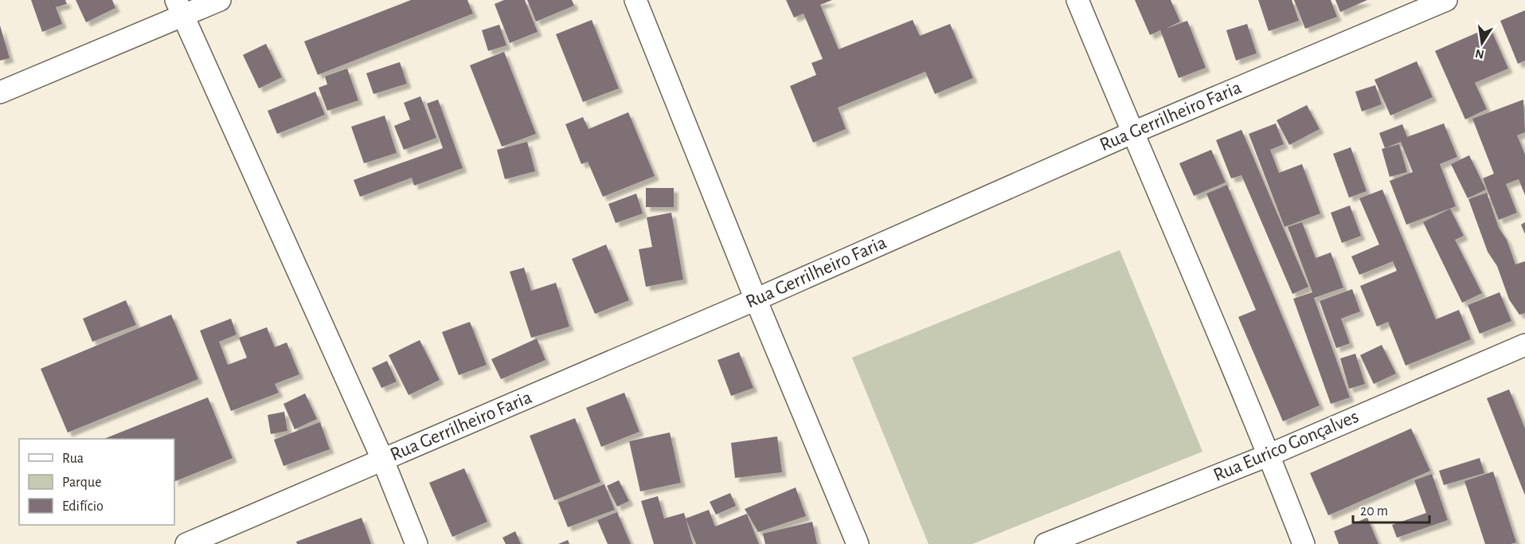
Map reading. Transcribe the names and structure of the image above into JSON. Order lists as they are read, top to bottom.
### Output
{
  "streets": {
    "street": ["Rua Gerrilheiro Faria", "Rua Eurico Gonçalves"]
  },
  "legend": ["Rua", "Parque", "Edifício"],
  "scale_bar": "20 m",
  "north": "bottom"
}
